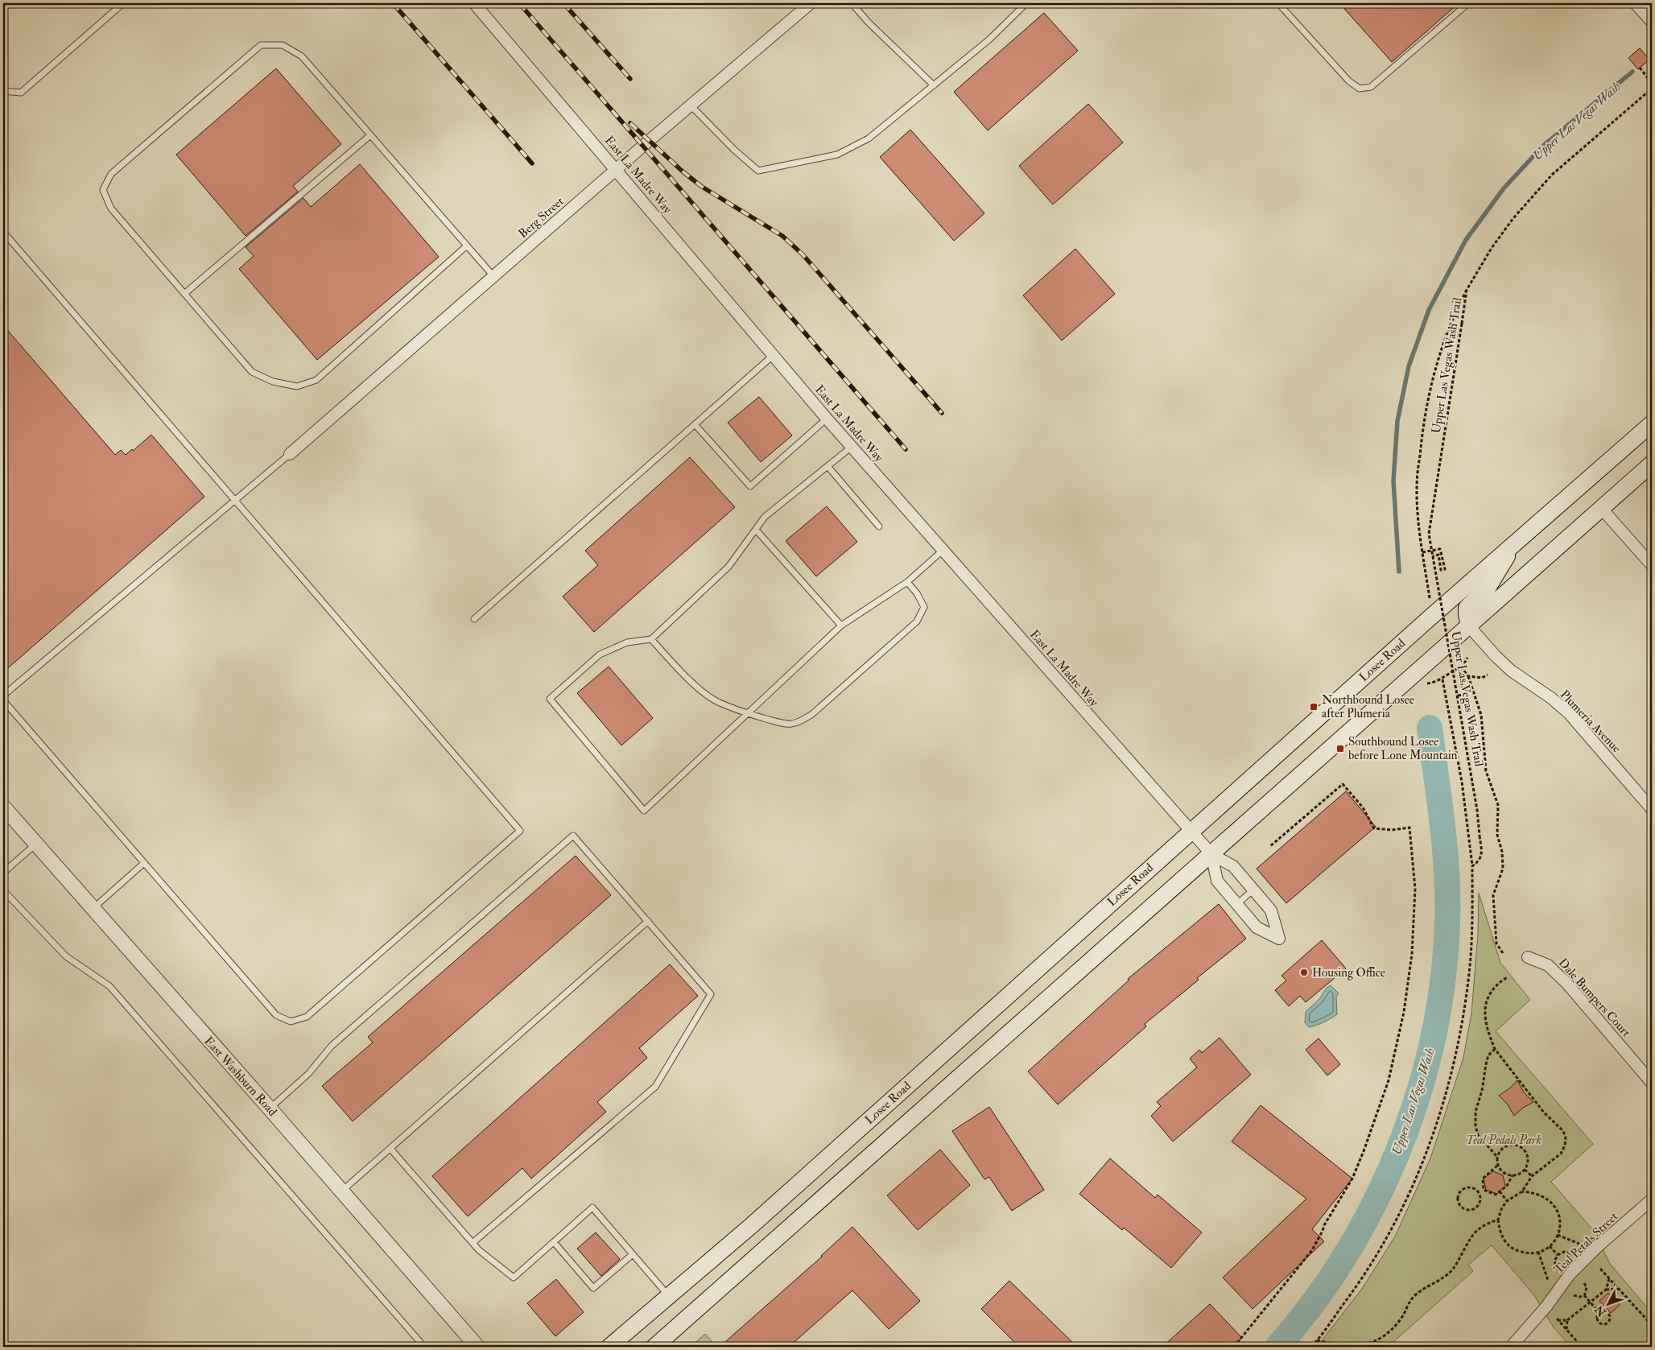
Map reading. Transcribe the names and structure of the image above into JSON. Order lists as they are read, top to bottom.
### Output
{
  "streets": {
    "main road": ["Losee Road"],
    "street": [
      "East La Madre Way",
      "Berg Street",
      "Plumeria Avenue",
      "Dale Bumpers Court",
      "East Washburn Road",
      "Teal Petals Street"
    ],
    "path": ["Upper Las Vegas Wash Trail"]
  },
  "crossings": [
    ["East La Madre Way", "Berg Street"],
    ["East La Madre Way", "Losee Road"]
  ],
  "water": ["Upper Las Vegas Wash"],
  "parks": ["Teal Pedals Park"],
  "places": {
    "transit": ["Northbound Losee after Plumeria", "Southbound Losee before Lone Mountain"],
    "other": ["Housing Office"]
  },
  "north": "bottom left"
}
